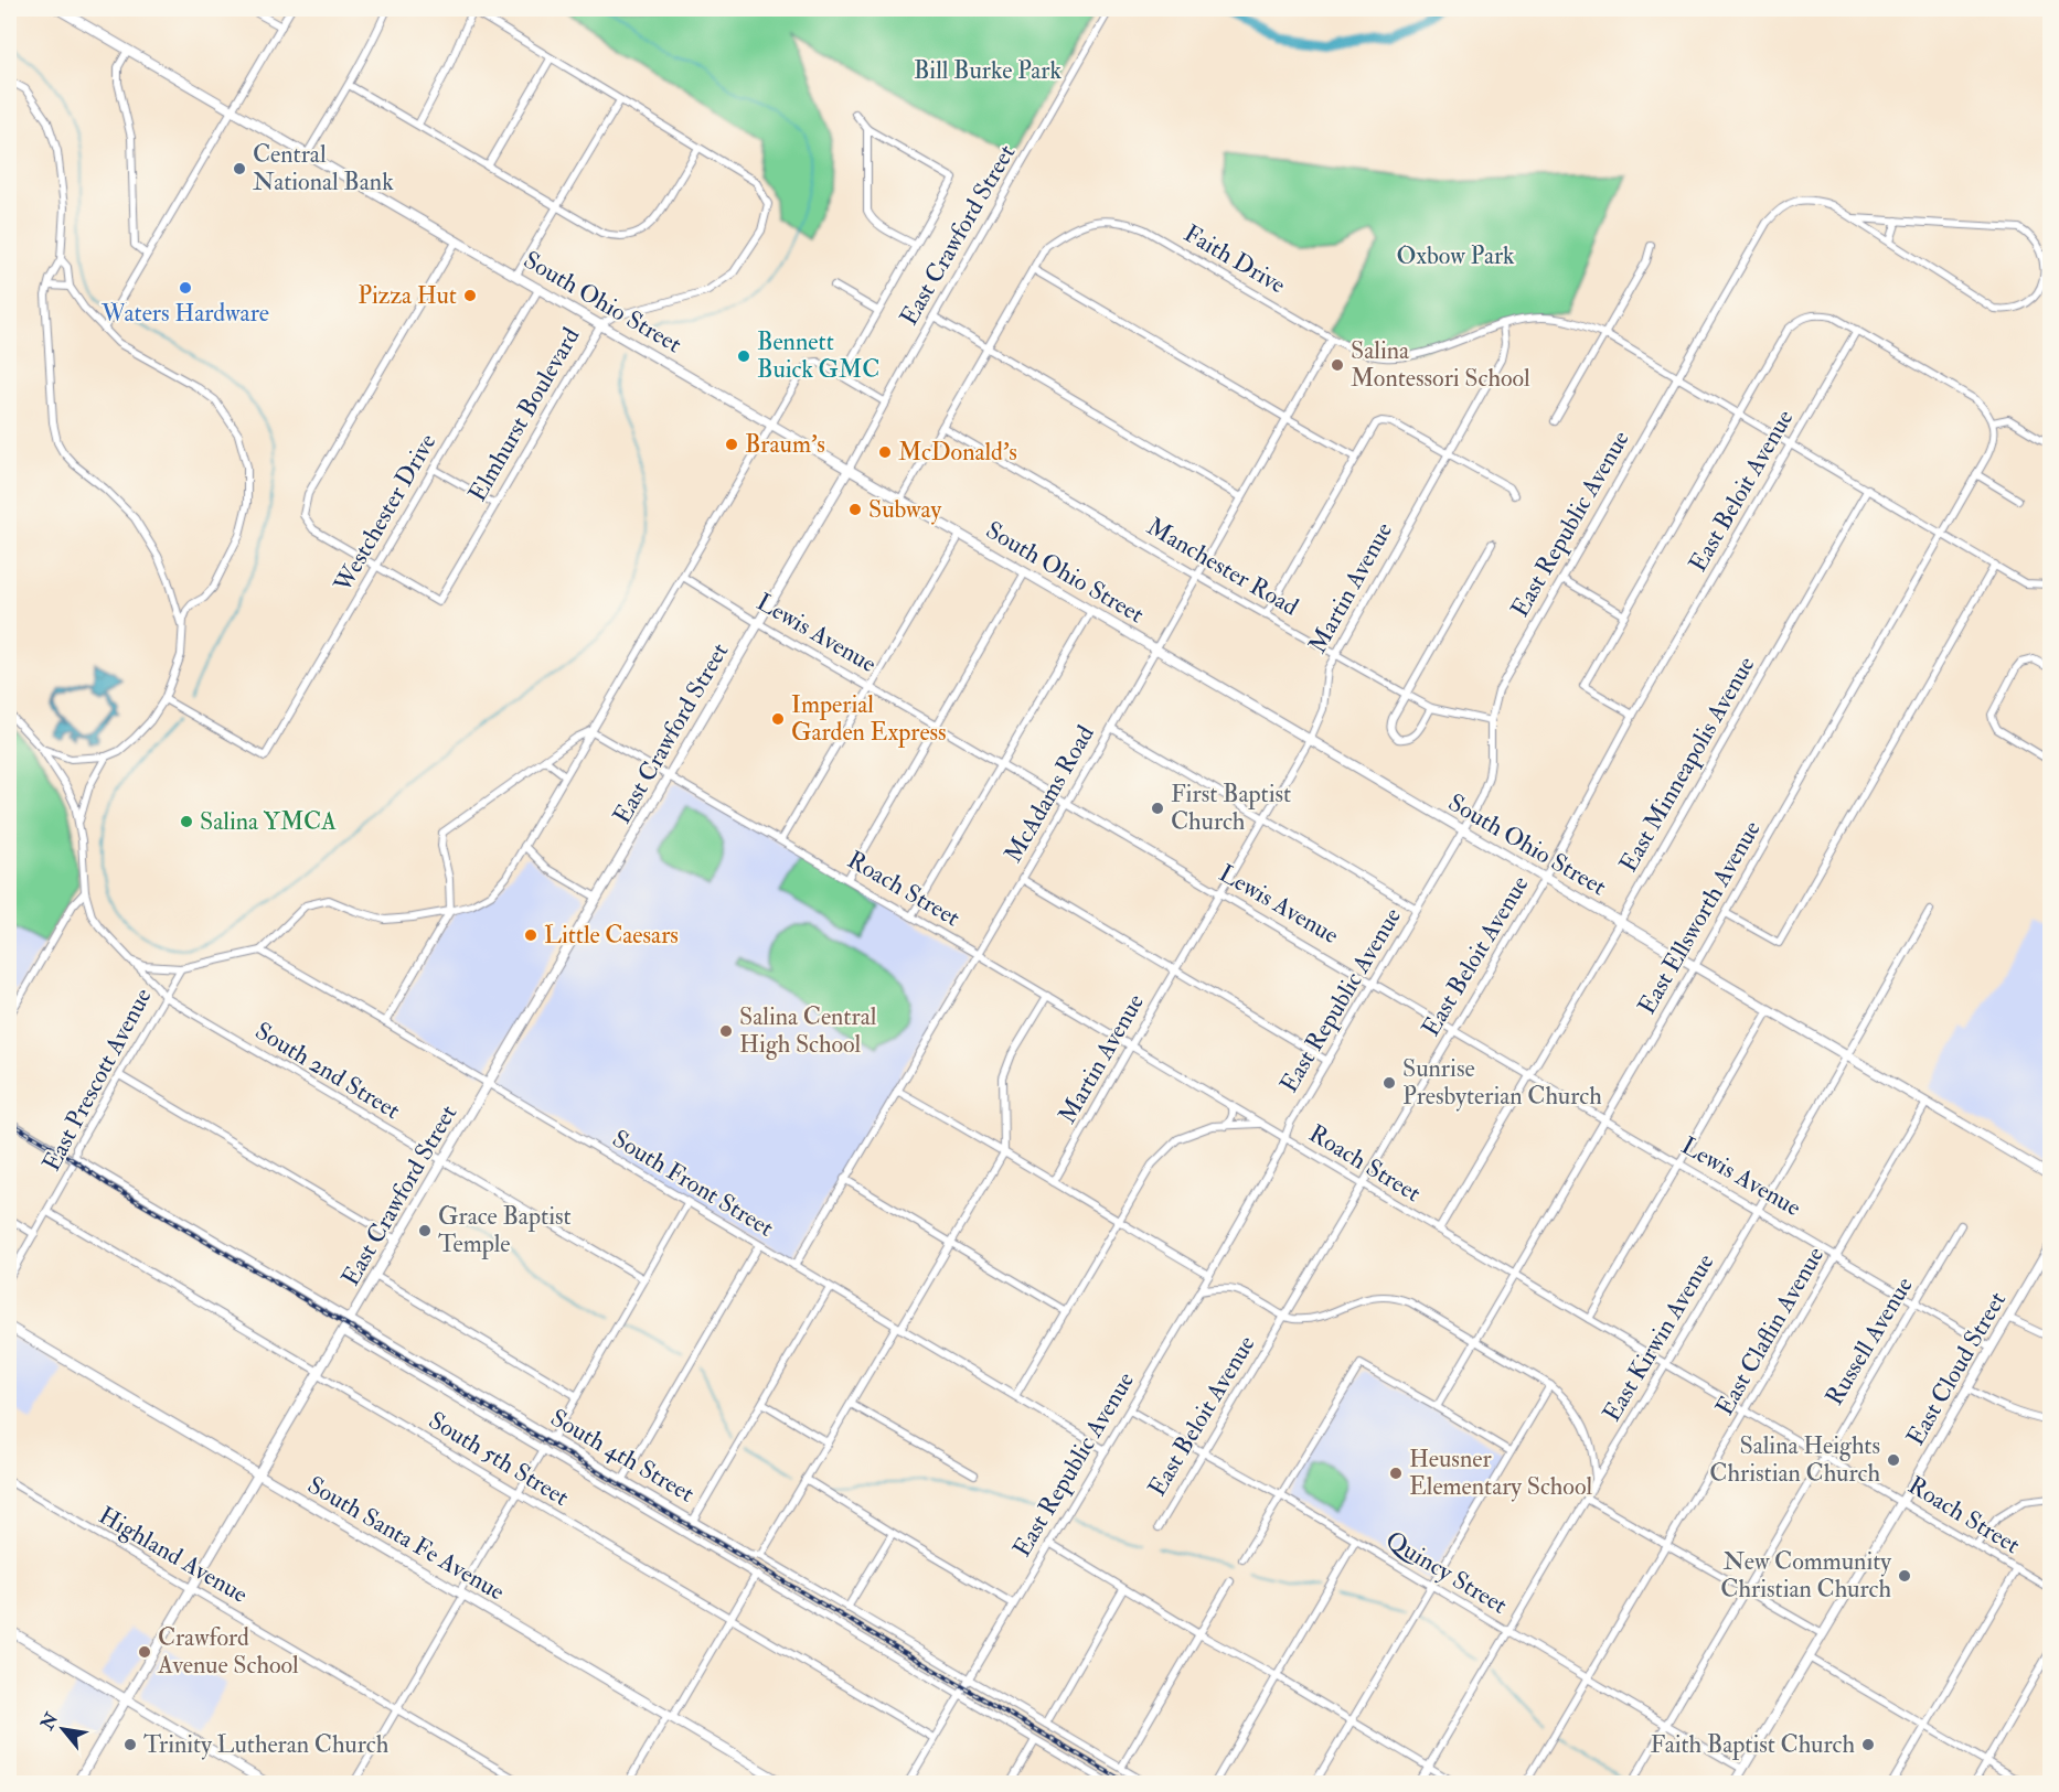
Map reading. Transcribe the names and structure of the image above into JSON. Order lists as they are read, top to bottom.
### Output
{
  "streets": {
    "main road": [
      "East Crawford Street",
      "South Ohio Street",
      "East Cloud Street",
      "South Santa Fe Avenue"
    ],
    "street": [
      "Faith Drive",
      "Elmhurst Boulevard",
      "East Beloit Avenue",
      "Westchester Drive",
      "East Republic Avenue",
      "Manchester Road",
      "Martin Avenue",
      "Lewis Avenue",
      "East Minneapolis Avenue",
      "McAdams Road",
      "Roach Street",
      "East Ellsworth Avenue",
      "South 2nd Street",
      "East Prescott Avenue",
      "South Front Street",
      "East Claflin Avenue",
      "East Kirwin Avenue",
      "Russell Avenue",
      "South 4th Street",
      "South 5th Street",
      "Highland Avenue",
      "Quincy Street"
    ]
  },
  "crossings": [
    ["East Crawford Street", "South Ohio Street"],
    ["East Crawford Street", "Lewis Avenue"],
    ["East Crawford Street", "Roach Street"],
    ["East Crawford Street", "South 2nd Street"],
    ["East Crawford Street", "South Front Street"],
    ["East Crawford Street", "South 4th Street"],
    ["East Crawford Street", "South 5th Street"],
    ["East Crawford Street", "South Santa Fe Avenue"],
    ["East Crawford Street", "Highland Avenue"],
    ["Faith Drive", "South Ohio Street"],
    ["Faith Drive", "East Beloit Avenue"],
    ["Faith Drive", "East Republic Avenue"],
    ["Faith Drive", "Manchester Road"],
    ["Faith Drive", "Martin Avenue"],
    ["Faith Drive", "East Minneapolis Avenue"],
    ["Faith Drive", "McAdams Road"],
    ["Faith Drive", "East Ellsworth Avenue"],
    ["South Ohio Street", "Elmhurst Boulevard"],
    ["South Ohio Street", "East Beloit Avenue"],
    ["South Ohio Street", "Westchester Drive"],
    ["South Ohio Street", "East Republic Avenue"],
    ["South Ohio Street", "Martin Avenue"],
    ["South Ohio Street", "East Minneapolis Avenue"],
    ["South Ohio Street", "McAdams Road"],
    ["South Ohio Street", "East Ellsworth Avenue"],
    ["South Ohio Street", "East Claflin Avenue"],
    ["South Ohio Street", "East Kirwin Avenue"],
    ["Elmhurst Boulevard", "Westchester Drive"],
    ["East Beloit Avenue", "Lewis Avenue"],
    ["East Beloit Avenue", "Roach Street"],
    ["East Beloit Avenue", "Quincy Street"],
    ["East Republic Avenue", "Manchester Road"],
    ["East Republic Avenue", "Lewis Avenue"],
    ["East Republic Avenue", "Roach Street"],
    ["East Republic Avenue", "South Front Street"],
    ["East Republic Avenue", "South 4th Street"],
    ["East Republic Avenue", "South 5th Street"],
    ["East Republic Avenue", "Quincy Street"],
    ["Manchester Road", "Martin Avenue"],
    ["Manchester Road", "McAdams Road"],
    ["Martin Avenue", "Lewis Avenue"],
    ["Martin Avenue", "Roach Street"],
    ["Lewis Avenue", "East Minneapolis Avenue"],
    ["Lewis Avenue", "McAdams Road"],
    ["Lewis Avenue", "East Ellsworth Avenue"],
    ["Lewis Avenue", "East Claflin Avenue"],
    ["Lewis Avenue", "East Kirwin Avenue"],
    ["Lewis Avenue", "Russell Avenue"],
    ["Lewis Avenue", "East Cloud Street"],
    ["East Minneapolis Avenue", "Roach Street"],
    ["McAdams Road", "Roach Street"],
    ["McAdams Road", "South Front Street"],
    ["Roach Street", "East Ellsworth Avenue"],
    ["Roach Street", "East Claflin Avenue"],
    ["Roach Street", "East Kirwin Avenue"],
    ["Roach Street", "Russell Avenue"],
    ["Roach Street", "East Cloud Street"],
    ["South 2nd Street", "East Prescott Avenue"],
    ["East Prescott Avenue", "South 4th Street"],
    ["East Prescott Avenue", "South 5th Street"],
    ["East Claflin Avenue", "Quincy Street"],
    ["East Kirwin Avenue", "Quincy Street"],
    ["Russell Avenue", "Quincy Street"],
    ["East Cloud Street", "Quincy Street"]
  ],
  "parks": ["Bill Burke Park", "Oxbow Park"],
  "places": [
    "Central National Bank",
    "Waters Hardware",
    "Pizza Hut",
    "Bennett Buick GMC",
    "Salina Montessori School",
    "Braum's",
    "McDonald's",
    "Subway",
    "Imperial Garden Express",
    "First Baptist Church",
    "Salina YMCA",
    "Little Caesars",
    "Salina Central High School",
    "Sunrise Presbyterian Church",
    "Grace Baptist Temple",
    "Salina Heights Christian Church",
    "Heusner Elementary School",
    "New Community Christian Church",
    "Crawford Avenue School",
    "Trinity Lutheran Church",
    "Faith Baptist Church"
  ],
  "north": "top left"
}
